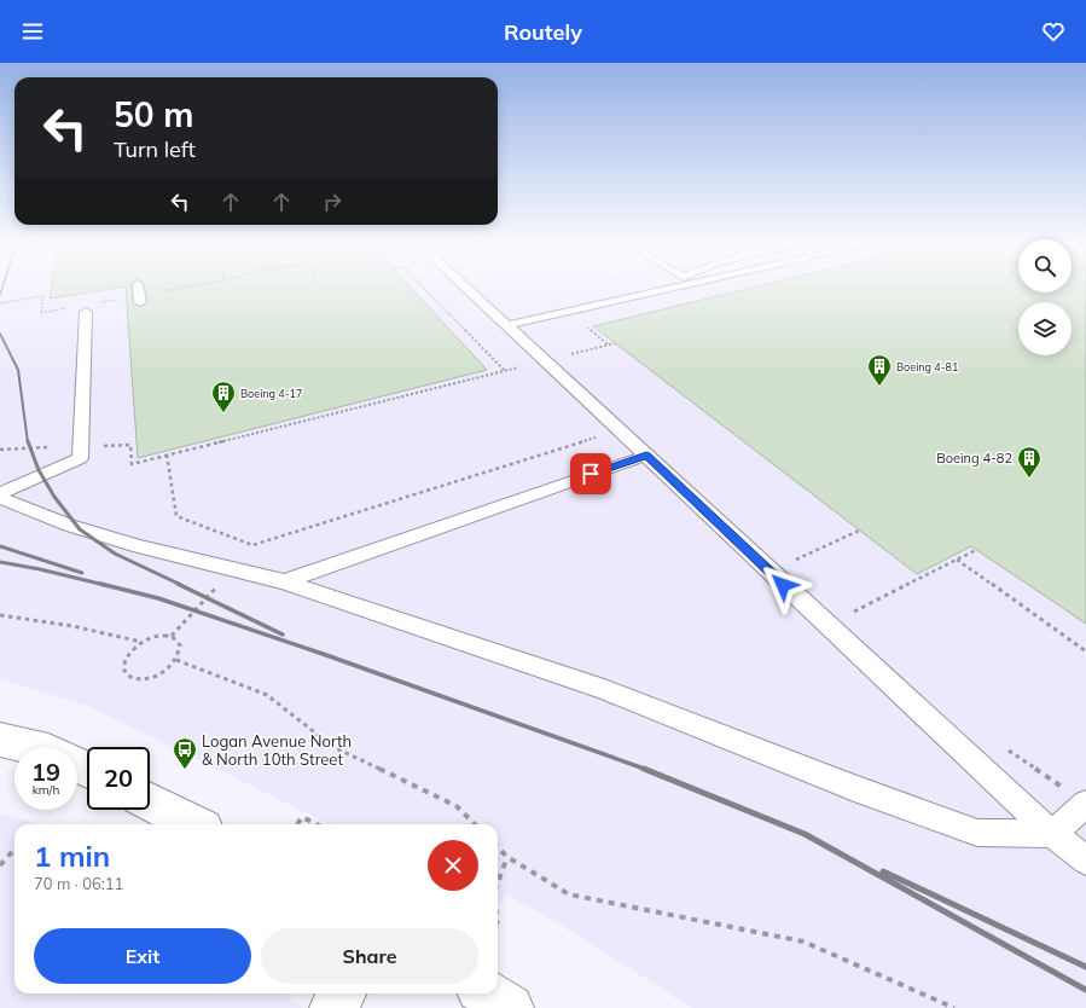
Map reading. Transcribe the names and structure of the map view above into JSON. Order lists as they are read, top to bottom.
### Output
{
  "places": {
    "building": ["Boeing 4-81", "Boeing 4-17", "Boeing 4-82"],
    "bus stop": ["Logan Avenue North & North 10th Street"]
  },
  "page": {
    "header": "Routely",
    "turn": ["50 m", "Turn left"],
    "speed": "19 km/h",
    "limit": "20",
    "heading": ["1 min", "70 m · 06:11"],
    "buttons": ["Exit", "Share"]
  }
}
